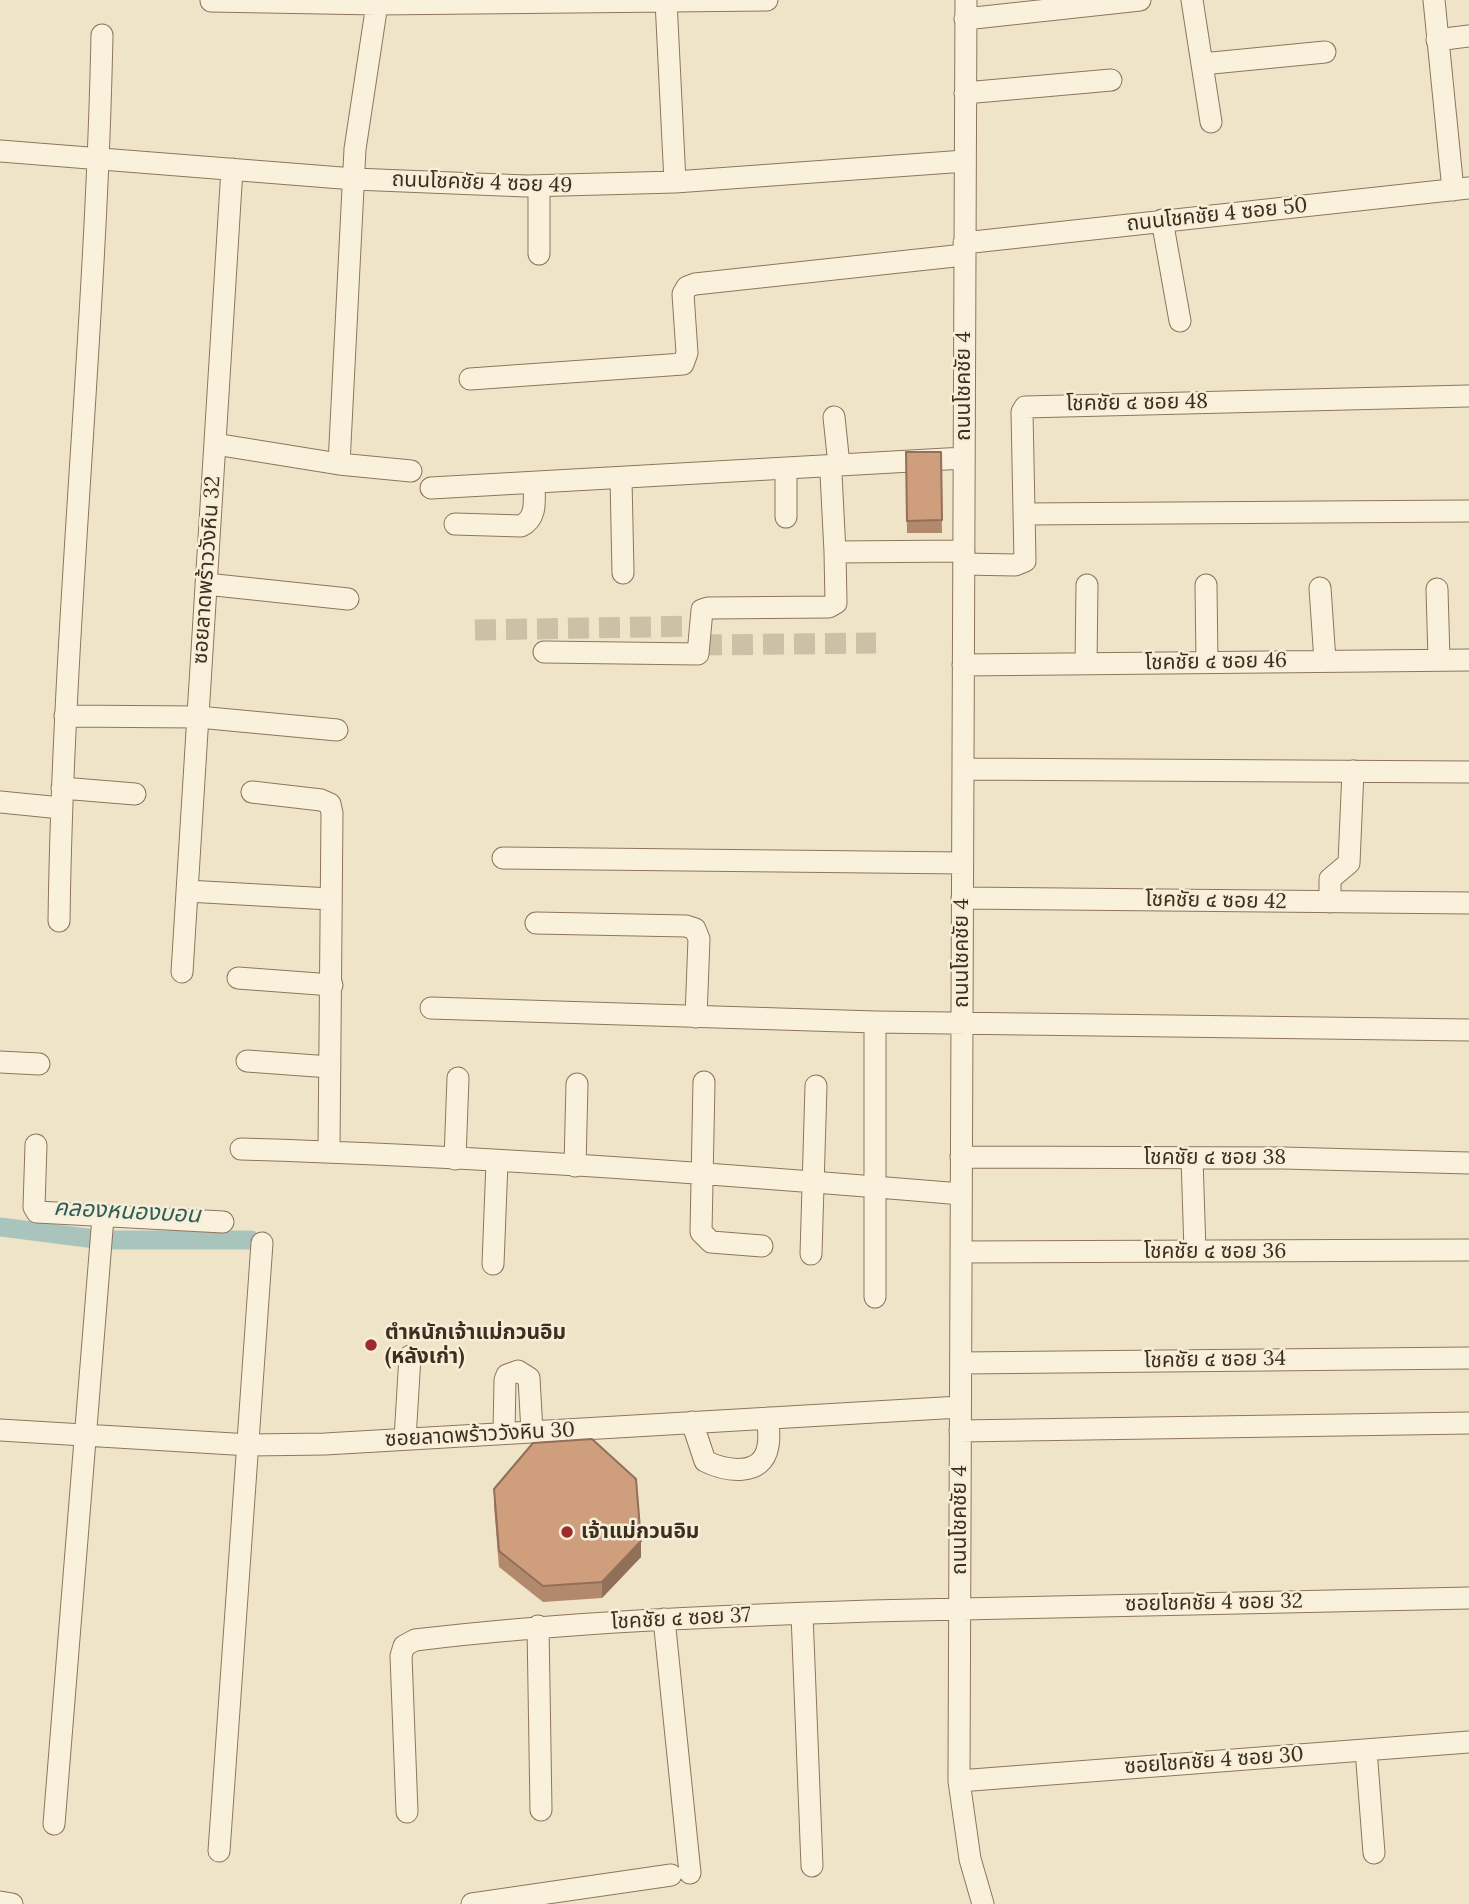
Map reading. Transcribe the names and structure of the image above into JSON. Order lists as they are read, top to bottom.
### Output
{
  "streets": {
    "street": [
      "ถนนโชคชัย 4 ซอย 49",
      "ถนนโชคชัย 4 ซอย 50",
      "ถนนโชคชัย 4",
      "โชคชัย ๔ ซอย 48",
      "ซอยลาดพร้าววังหิน 32",
      "โชคชัย ๔ ซอย 46",
      "โชคชัย ๔ ซอย 42",
      "โชคชัย ๔ ซอย 38",
      "โชคชัย ๔ ซอย 36",
      "โชคชัย ๔ ซอย 34",
      "ซอยลาดพร้าววังหิน 30",
      "ซอยโชคชัย 4 ซอย 32",
      "โชคชัย ๔ ซอย 37",
      "ซอยโชคชัย 4 ซอย 30"
    ]
  },
  "crossings": [
    ["ถนนโชคชัย 4 ซอย 49", "ถนนโชคชัย 4"],
    ["ถนนโชคชัย 4 ซอย 49", "ซอยลาดพร้าววังหิน 32"],
    ["ถนนโชคชัย 4 ซอย 50", "ถนนโชคชัย 4"],
    ["ถนนโชคชัย 4", "โชคชัย ๔ ซอย 48"],
    ["ถนนโชคชัย 4", "โชคชัย ๔ ซอย 46"],
    ["ถนนโชคชัย 4", "โชคชัย ๔ ซอย 42"],
    ["ถนนโชคชัย 4", "โชคชัย ๔ ซอย 38"],
    ["ถนนโชคชัย 4", "โชคชัย ๔ ซอย 36"],
    ["ถนนโชคชัย 4", "โชคชัย ๔ ซอย 34"],
    ["ถนนโชคชัย 4", "ซอยลาดพร้าววังหิน 30"],
    ["ถนนโชคชัย 4", "ซอยโชคชัย 4 ซอย 32"],
    ["ถนนโชคชัย 4", "โชคชัย ๔ ซอย 37"],
    ["ถนนโชคชัย 4", "ซอยโชคชัย 4 ซอย 30"],
    ["ซอยโชคชัย 4 ซอย 32", "โชคชัย ๔ ซอย 37"]
  ],
  "water": ["คลองหนองบอน"],
  "places": ["ตำหนักเจ้าแม่กวนอิม (หลังเก่า)", "เจ้าแม่กวนอิม"]
}
